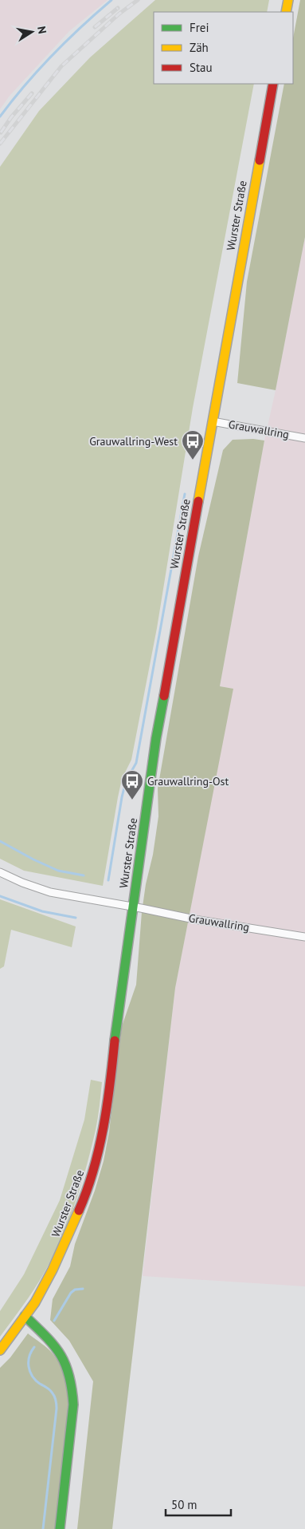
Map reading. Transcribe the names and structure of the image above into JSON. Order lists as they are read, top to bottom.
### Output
{
  "streets": {
    "main road": ["Wurster Straße"],
    "street": ["Grauwallring"]
  },
  "crossings": [
    ["Wurster Straße", "Grauwallring"]
  ],
  "places": {
    "bus stop": ["Grauwallring-West", "Grauwallring-Ost"]
  },
  "legend": ["Frei", "Zäh", "Stau"],
  "scale_bar": "50 m",
  "north": "right"
}
